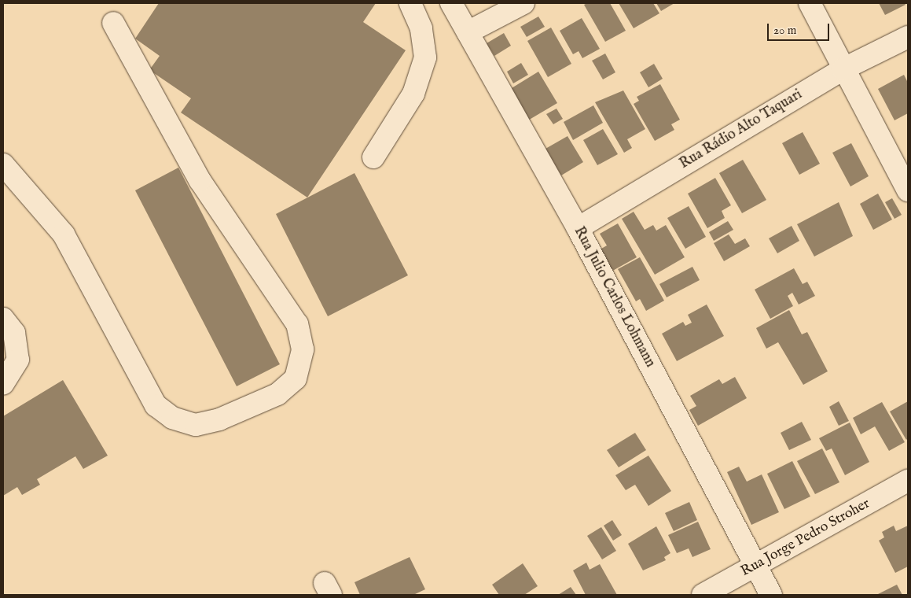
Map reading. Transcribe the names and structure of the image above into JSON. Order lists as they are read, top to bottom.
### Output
{
  "streets": {
    "street": ["Rua Rádio Alto Taquari", "Rua Julio Carlos Lohmann", "Rua Jorge Pedro Stroher"]
  },
  "crossings": [
    ["Rua Rádio Alto Taquari", "Rua Julio Carlos Lohmann"],
    ["Rua Julio Carlos Lohmann", "Rua Jorge Pedro Stroher"]
  ],
  "scale_bar": "20 m"
}
